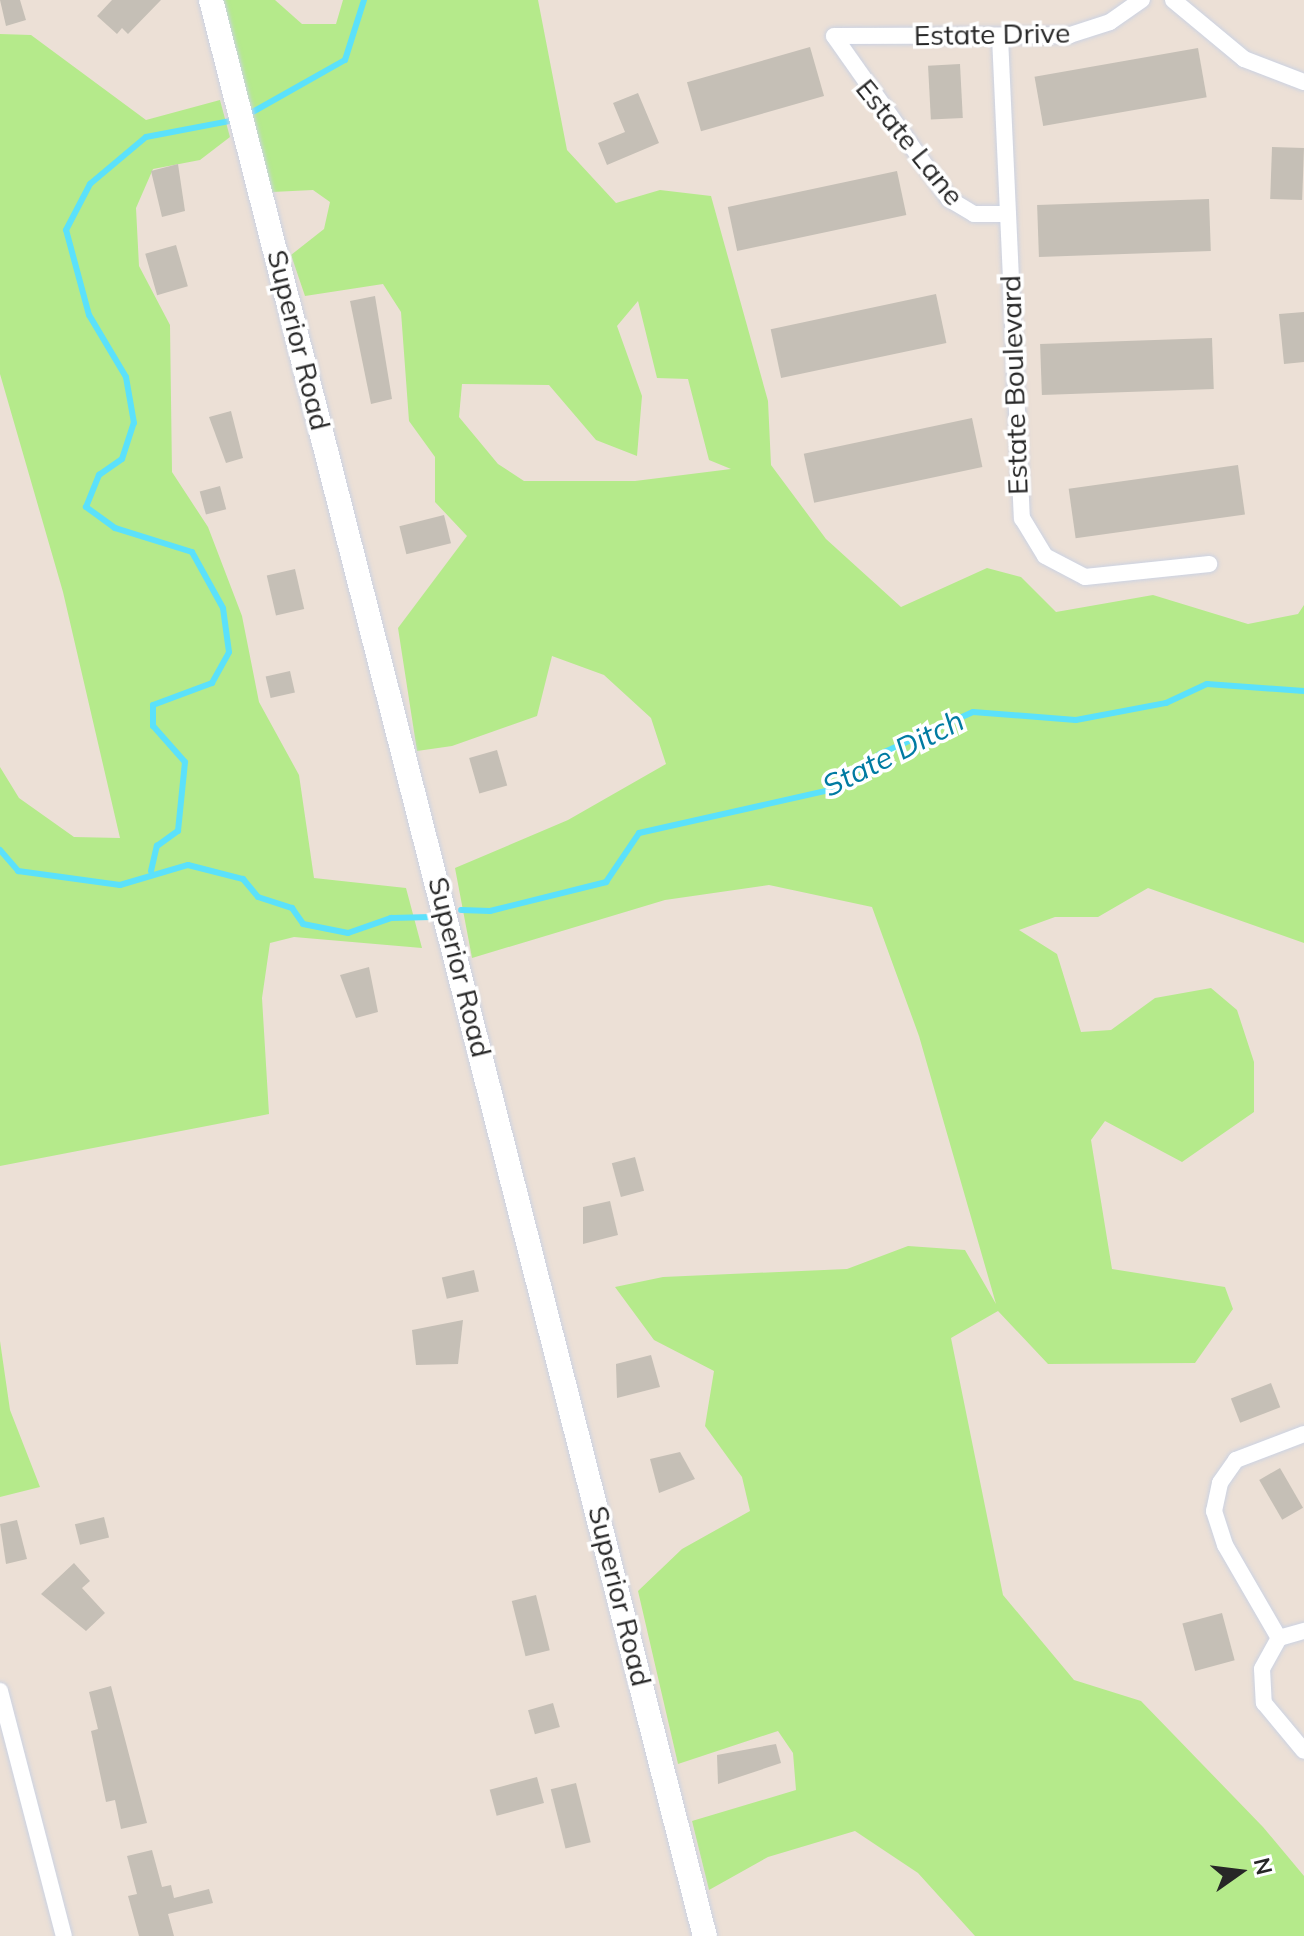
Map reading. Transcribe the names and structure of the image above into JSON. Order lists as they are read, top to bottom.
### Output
{
  "streets": {
    "street": [
      "Estate Drive",
      "Estate Lane",
      "Superior Road",
      "Estate Boulevard"
    ]
  },
  "crossings": [
    ["Estate Drive", "Estate Lane"],
    ["Estate Drive", "Estate Boulevard"],
    ["Estate Lane", "Estate Boulevard"]
  ],
  "water": ["State Ditch"],
  "north": "right"
}
